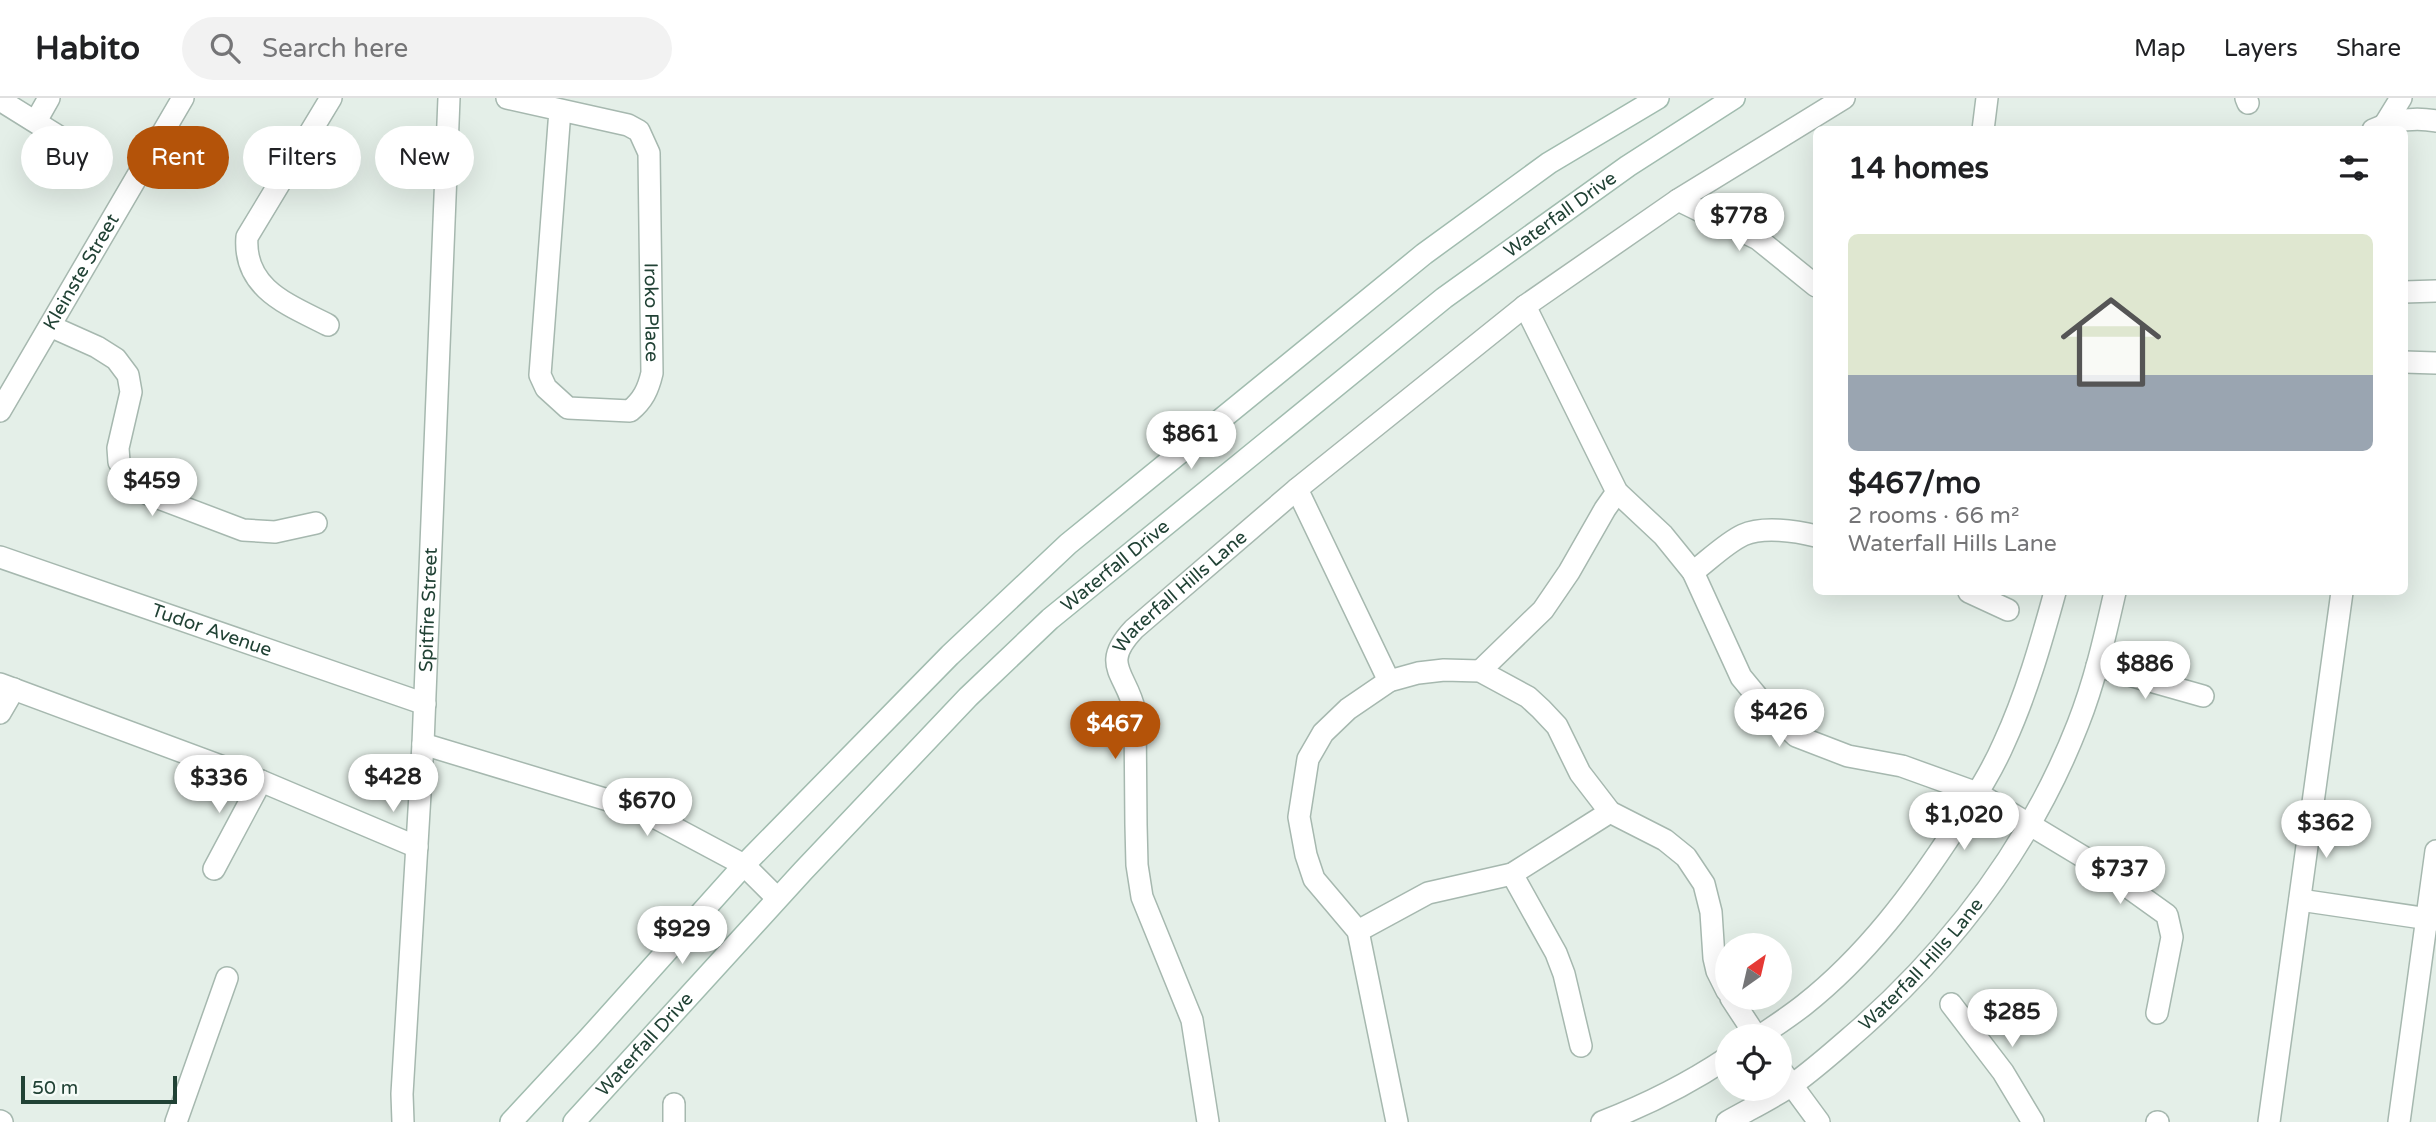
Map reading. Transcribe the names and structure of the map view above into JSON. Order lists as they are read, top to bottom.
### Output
{
  "streets": {
    "street": [
      "Waterfall Drive",
      "Kleinste Street",
      "Iroko Place",
      "Waterfall Hills Lane",
      "Spitfire Street",
      "Tudor Avenue"
    ]
  },
  "crossings": [
    ["Spitfire Street", "Tudor Avenue"]
  ],
  "scale_bar": "50 m",
  "north": "top right",
  "page": {
    "header": "Habito",
    "search": "Search here",
    "nav": ["Map", "Layers", "Share"],
    "chip": [
      "Buy",
      "Rent",
      "Filters",
      "New"
    ],
    "heading": "14 homes",
    "price": [
      "$778",
      "$861",
      "$459",
      "$886",
      "$426",
      "$467",
      "$428",
      "$336",
      "$670",
      "$1,020",
      "$362",
      "$737",
      "$929",
      "$285"
    ],
    "list": [
      {
        "name": "$467/mo",
        "note": "2 rooms · 66 m² · Waterfall Hills Lane"
      }
    ],
    "scale": "50 m"
  }
}
